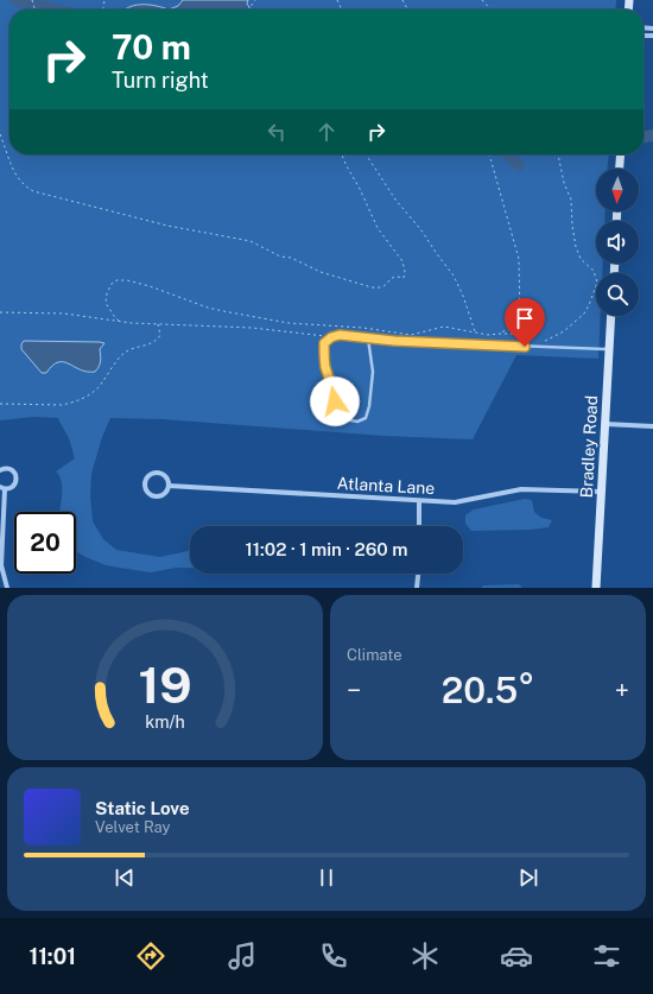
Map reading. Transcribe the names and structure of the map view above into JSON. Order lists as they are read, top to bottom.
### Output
{
  "streets": {
    "street": ["Bradley Road", "Atlanta Lane"]
  },
  "crossings": [
    ["Bradley Road", "Atlanta Lane"]
  ],
  "north": "bottom",
  "page": {
    "turn": ["70 m", "Turn right"],
    "limit": "20",
    "trip": "11:02 · 1 min · 260 m",
    "tile": "Climate",
    "heat": ["−", "20.5°", "+"],
    "song": ["Static Love", "Velvet Ray"],
    "tabs": "11:01",
    "gauge": ["19", "km/h"]
  }
}
